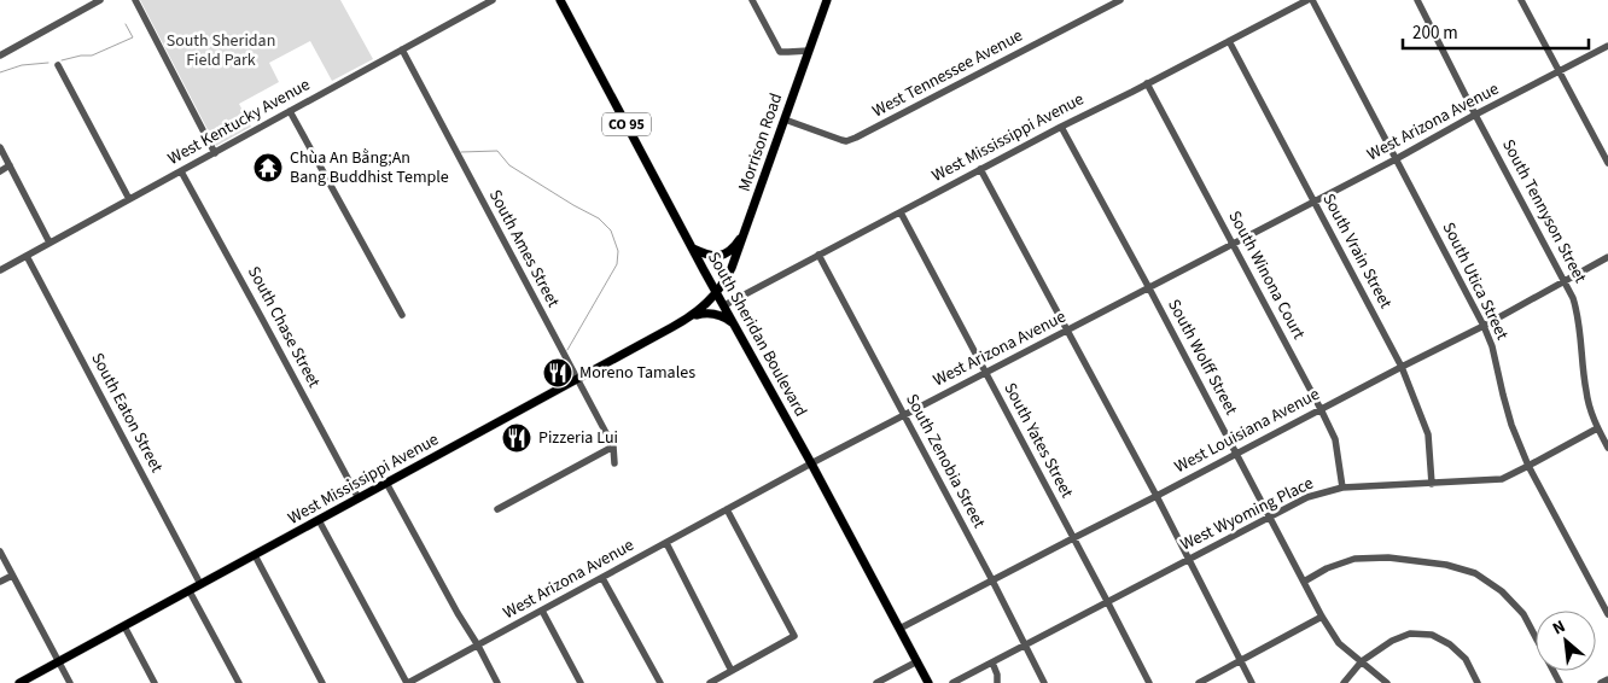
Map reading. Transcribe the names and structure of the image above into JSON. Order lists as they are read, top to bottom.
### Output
{
  "streets": {
    "main road": [
      "CO 95",
      "West Mississippi Avenue",
      "Morrison Road",
      "South Sheridan Boulevard"
    ],
    "street": [
      "West Tennessee Avenue",
      "West Kentucky Avenue",
      "West Arizona Avenue",
      "South Tennyson Street",
      "South Ames Street",
      "South Vrain Street",
      "South Winona Court",
      "South Utica Street",
      "South Chase Street",
      "South Wolff Street",
      "South Eaton Street",
      "West Louisiana Avenue",
      "South Yates Street",
      "South Zenobia Street",
      "West Wyoming Place"
    ]
  },
  "crossings": [
    ["West Tennessee Avenue", "Morrison Road"],
    ["West Kentucky Avenue", "South Ames Street"],
    ["West Kentucky Avenue", "South Chase Street"],
    ["West Kentucky Avenue", "South Eaton Street"],
    ["West Arizona Avenue", "South Tennyson Street"],
    ["West Arizona Avenue", "South Vrain Street"],
    ["West Arizona Avenue", "South Winona Court"],
    ["West Arizona Avenue", "South Utica Street"],
    ["West Arizona Avenue", "South Sheridan Boulevard"],
    ["West Arizona Avenue", "South Wolff Street"],
    ["West Arizona Avenue", "South Yates Street"],
    ["West Arizona Avenue", "South Zenobia Street"],
    ["West Mississippi Avenue", "Morrison Road"],
    ["West Mississippi Avenue", "South Ames Street"],
    ["West Mississippi Avenue", "South Vrain Street"],
    ["West Mississippi Avenue", "South Winona Court"],
    ["West Mississippi Avenue", "South Chase Street"],
    ["West Mississippi Avenue", "South Sheridan Boulevard"],
    ["West Mississippi Avenue", "South Wolff Street"],
    ["West Mississippi Avenue", "South Eaton Street"],
    ["West Mississippi Avenue", "South Yates Street"],
    ["West Mississippi Avenue", "South Zenobia Street"],
    ["Morrison Road", "South Sheridan Boulevard"],
    ["South Tennyson Street", "West Louisiana Avenue"],
    ["South Tennyson Street", "West Wyoming Place"],
    ["South Vrain Street", "West Louisiana Avenue"],
    ["South Vrain Street", "West Wyoming Place"],
    ["South Winona Court", "West Louisiana Avenue"],
    ["South Winona Court", "West Wyoming Place"],
    ["South Utica Street", "West Louisiana Avenue"],
    ["South Utica Street", "West Wyoming Place"],
    ["South Sheridan Boulevard", "West Louisiana Avenue"],
    ["South Wolff Street", "West Louisiana Avenue"],
    ["South Wolff Street", "West Wyoming Place"],
    ["West Louisiana Avenue", "South Yates Street"],
    ["West Louisiana Avenue", "South Zenobia Street"],
    ["South Yates Street", "West Wyoming Place"],
    ["South Zenobia Street", "West Wyoming Place"]
  ],
  "parks": ["South Sheridan Field Park"],
  "places": {
    "temple": ["Chùa An Bằng;An Bang Buddhist Temple"],
    "restaurant": ["Moreno Tamales", "Pizzeria Lui"]
  },
  "scale_bar": "200 m",
  "north": "top left"
}
